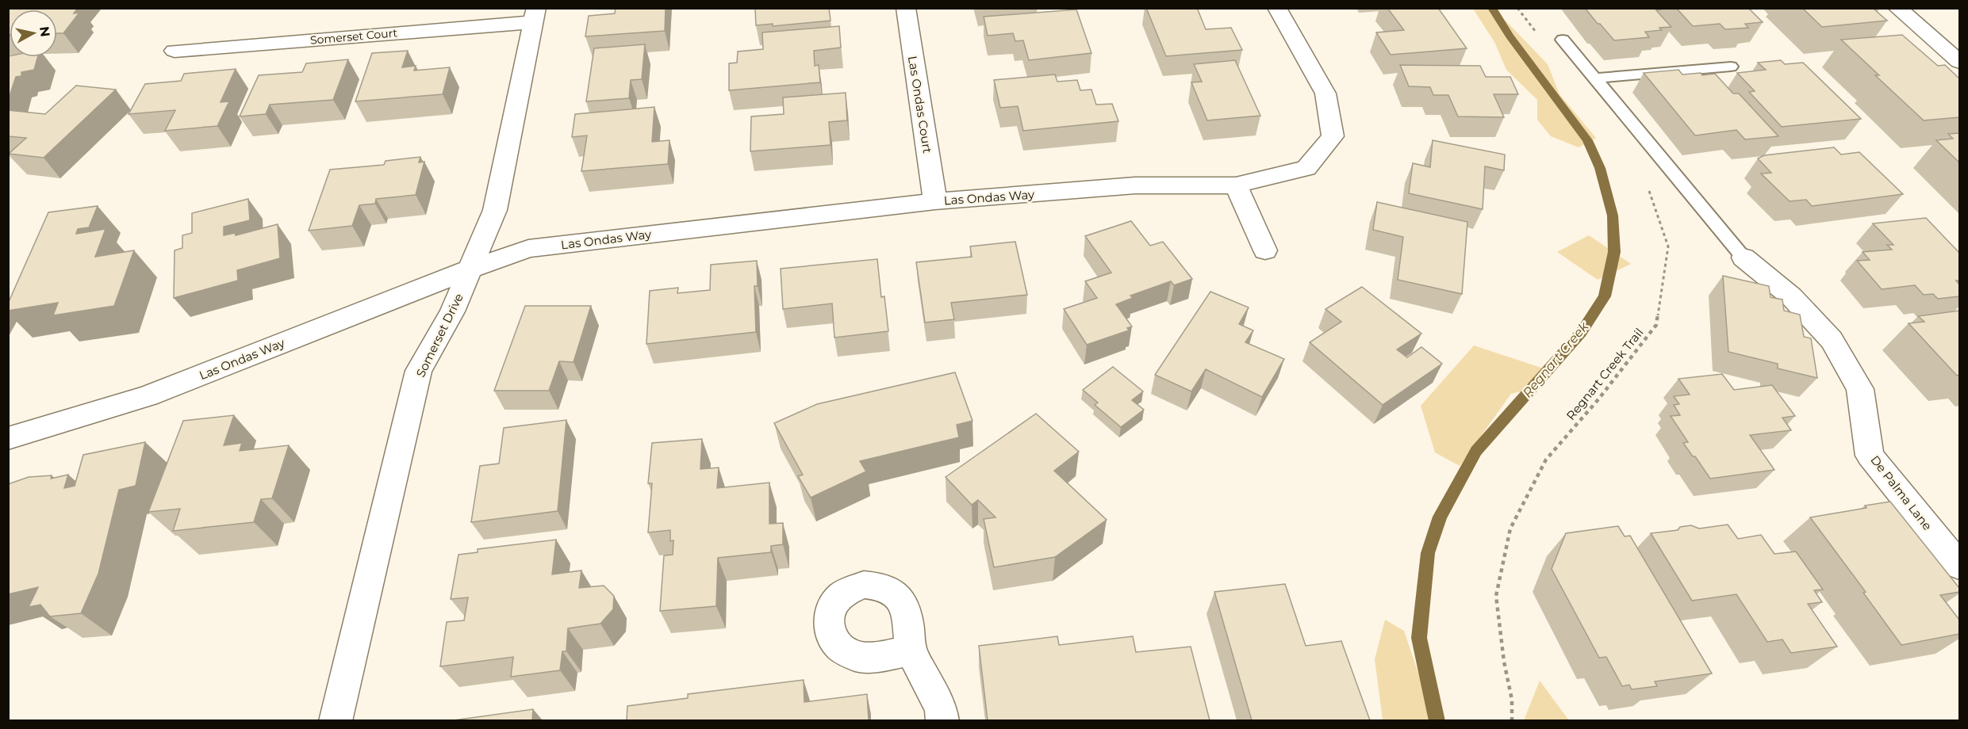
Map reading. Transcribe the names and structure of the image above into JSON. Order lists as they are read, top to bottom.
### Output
{
  "streets": {
    "street": [
      "Somerset Court",
      "Las Ondas Court",
      "Las Ondas Way",
      "Somerset Drive",
      "De Palma Lane"
    ],
    "path": ["Regnart Creek Trail"]
  },
  "crossings": [
    ["Somerset Court", "Somerset Drive"],
    ["Las Ondas Court", "Las Ondas Way"],
    ["Las Ondas Way", "Somerset Drive"]
  ],
  "water": ["Regnart Creek"],
  "north": "right"
}
